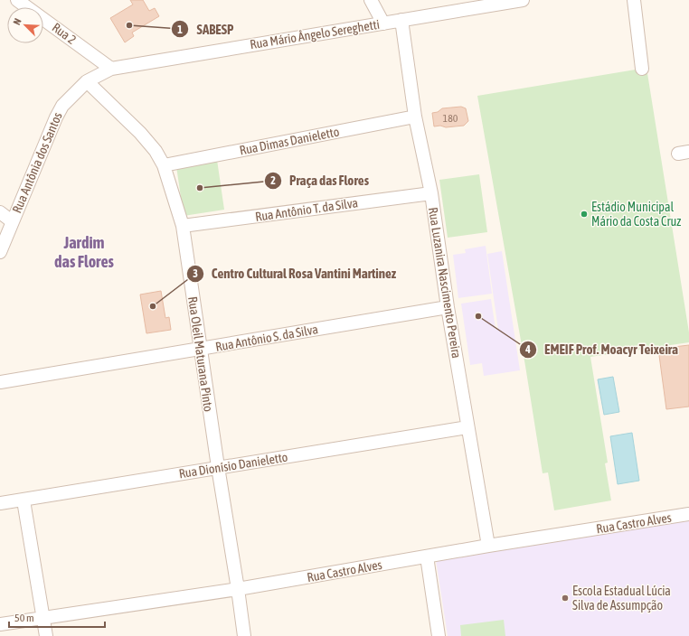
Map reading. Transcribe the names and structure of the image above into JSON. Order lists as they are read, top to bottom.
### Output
{
  "streets": {
    "street": [
      "Rua 2",
      "Rua Mário Ângelo Sereghetti",
      "Rua Dimas Danieletto",
      "Rua Antônia dos Santos",
      "Rua Antônio T. da Silva",
      "Rua Luzanira Nascimento Pereira",
      "Rua Antônio S. da Silva",
      "Rua Oleil Maturana Pinto",
      "Rua Dionísio Danieletto",
      "Rua Castro Alves"
    ]
  },
  "crossings": [
    ["Rua 2", "Rua Mário Ângelo Sereghetti"],
    ["Rua Mário Ângelo Sereghetti", "Rua Antônia dos Santos"],
    ["Rua Mário Ângelo Sereghetti", "Rua Luzanira Nascimento Pereira"],
    ["Rua Mário Ângelo Sereghetti", "Rua Oleil Maturana Pinto"],
    ["Rua Dimas Danieletto", "Rua Luzanira Nascimento Pereira"],
    ["Rua Dimas Danieletto", "Rua Oleil Maturana Pinto"],
    ["Rua Antônia dos Santos", "Rua Oleil Maturana Pinto"],
    ["Rua Antônio T. da Silva", "Rua Luzanira Nascimento Pereira"],
    ["Rua Antônio T. da Silva", "Rua Oleil Maturana Pinto"],
    ["Rua Luzanira Nascimento Pereira", "Rua Antônio S. da Silva"],
    ["Rua Luzanira Nascimento Pereira", "Rua Dionísio Danieletto"],
    ["Rua Luzanira Nascimento Pereira", "Rua Castro Alves"],
    ["Rua Antônio S. da Silva", "Rua Oleil Maturana Pinto"],
    ["Rua Oleil Maturana Pinto", "Rua Dionísio Danieletto"],
    ["Rua Oleil Maturana Pinto", "Rua Castro Alves"]
  ],
  "districts": ["Jardim das Flores"],
  "places": [
    "SABESP",
    "Praça das Flores",
    "Estádio Municipal Mário da Costa Cruz",
    "Centro Cultural Rosa Vantini Martinez",
    "EMEIF Prof. Moacyr Teixeira",
    "Escola Estadual Lúcia Silva de Assumpção"
  ],
  "house_numbers": ["180"],
  "scale_bar": "50 m",
  "north": "top left"
}
